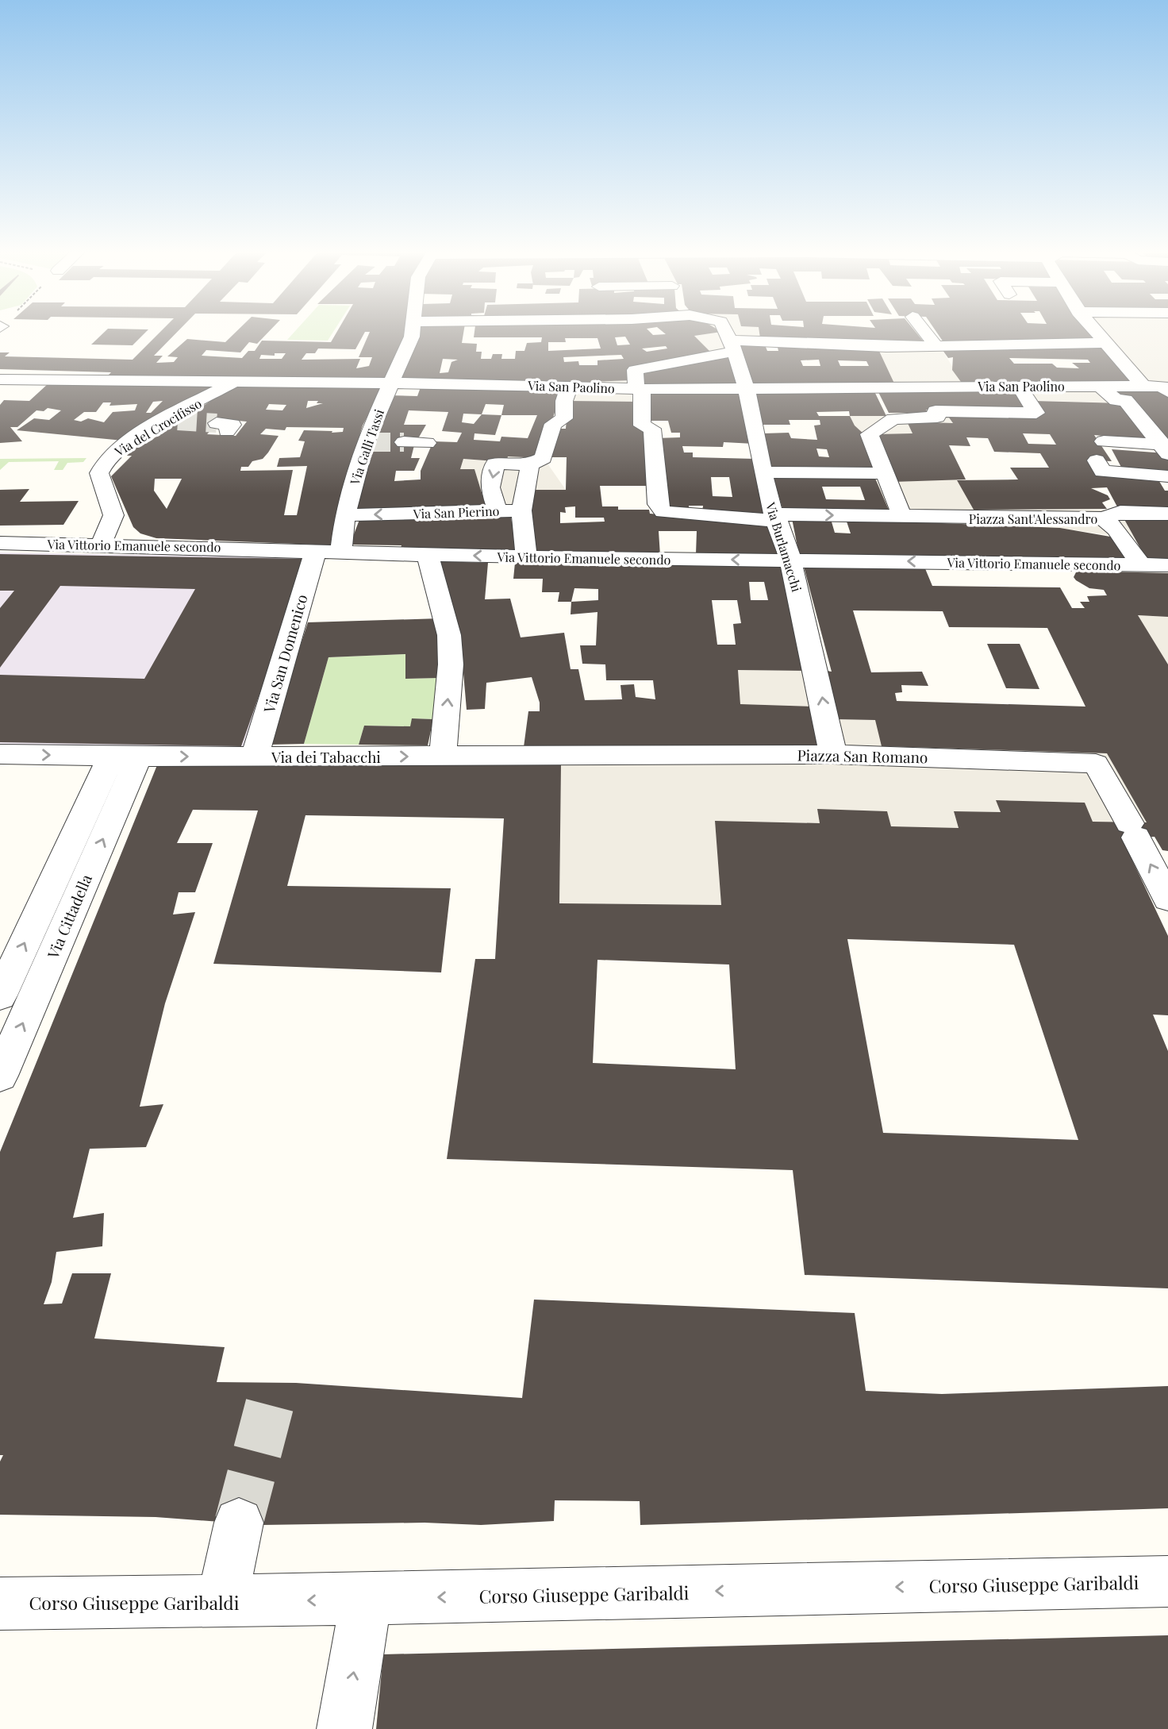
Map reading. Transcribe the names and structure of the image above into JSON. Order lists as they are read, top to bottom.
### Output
{
  "streets": {
    "street": [
      "Via San Paolino",
      "Via del Crocifisso",
      "Via Galli Tassi",
      "Via San Pierino",
      "Piazza Sant'Alessandro",
      "Via Vittorio Emanuele secondo",
      "Via Burlamacchi",
      "Via San Domenico",
      "Piazza San Romano",
      "Via dei Tabacchi",
      "Via Cittadella",
      "Corso Giuseppe Garibaldi"
    ]
  },
  "crossings": [
    ["Via San Paolino", "Via del Crocifisso"],
    ["Via San Paolino", "Via Galli Tassi"],
    ["Via San Paolino", "Piazza Sant'Alessandro"],
    ["Via San Paolino", "Via Burlamacchi"],
    ["Via del Crocifisso", "Via Vittorio Emanuele secondo"],
    ["Via Galli Tassi", "Via San Pierino"],
    ["Via Galli Tassi", "Via Vittorio Emanuele secondo"],
    ["Via San Pierino", "Via Vittorio Emanuele secondo"],
    ["Piazza Sant'Alessandro", "Via Vittorio Emanuele secondo"],
    ["Piazza Sant'Alessandro", "Via Burlamacchi"],
    ["Via Vittorio Emanuele secondo", "Via Burlamacchi"],
    ["Via Vittorio Emanuele secondo", "Via San Domenico"],
    ["Via Burlamacchi", "Piazza San Romano"],
    ["Via San Domenico", "Via dei Tabacchi"],
    ["Piazza San Romano", "Via dei Tabacchi"],
    ["Via dei Tabacchi", "Via Cittadella"]
  ],
  "one_way": [
    "Via San Pierino",
    "Via Burlamacchi",
    "Piazza San Romano",
    "Via dei Tabacchi",
    "Corso Giuseppe Garibaldi"
  ]
}
